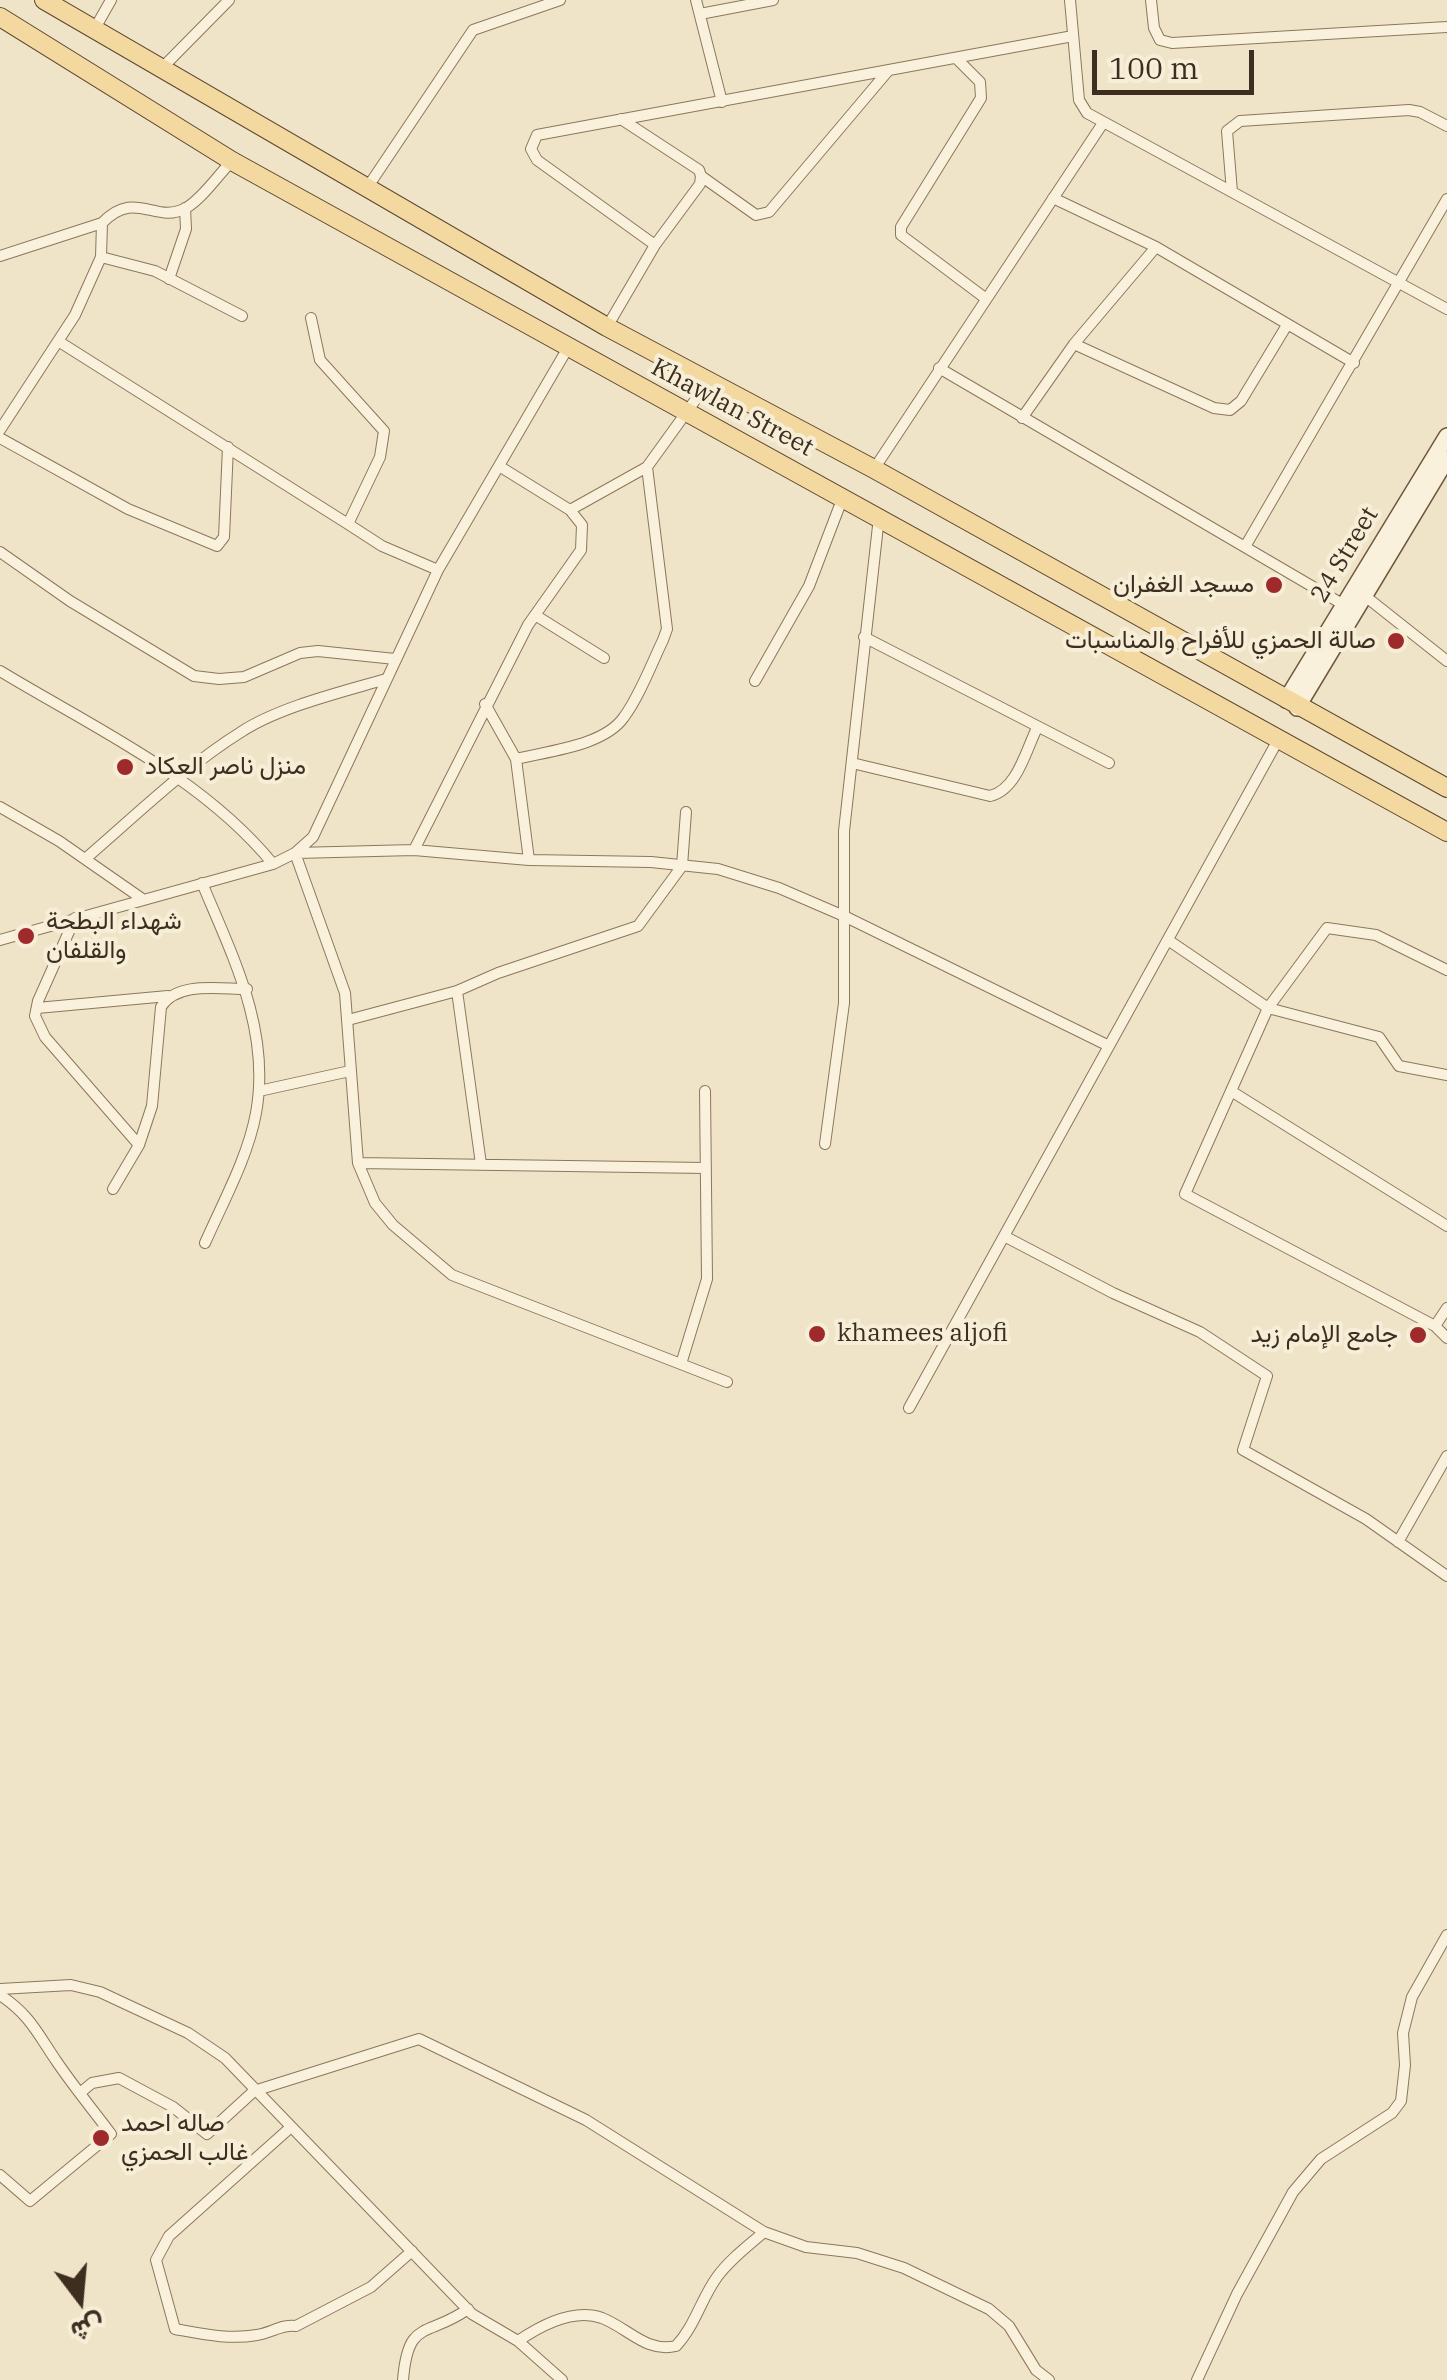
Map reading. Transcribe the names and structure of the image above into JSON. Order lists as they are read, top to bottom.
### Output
{
  "streets": {
    "main road": ["Khawlan Street"],
    "street": ["24 Street"]
  },
  "crossings": [
    ["Khawlan Street", "24 Street"]
  ],
  "places": [
    "مسجد الغفران",
    "صالة الحمزي للأفراح والمناسبات",
    "منزل ناصر العكاد",
    "شهداء البطحة والقلفان",
    "khamees aljofi",
    "جامع الإمام زيد",
    "صاله احمد غالب الحمزي"
  ],
  "scale_bar": "100 m",
  "north": "bottom"
}
